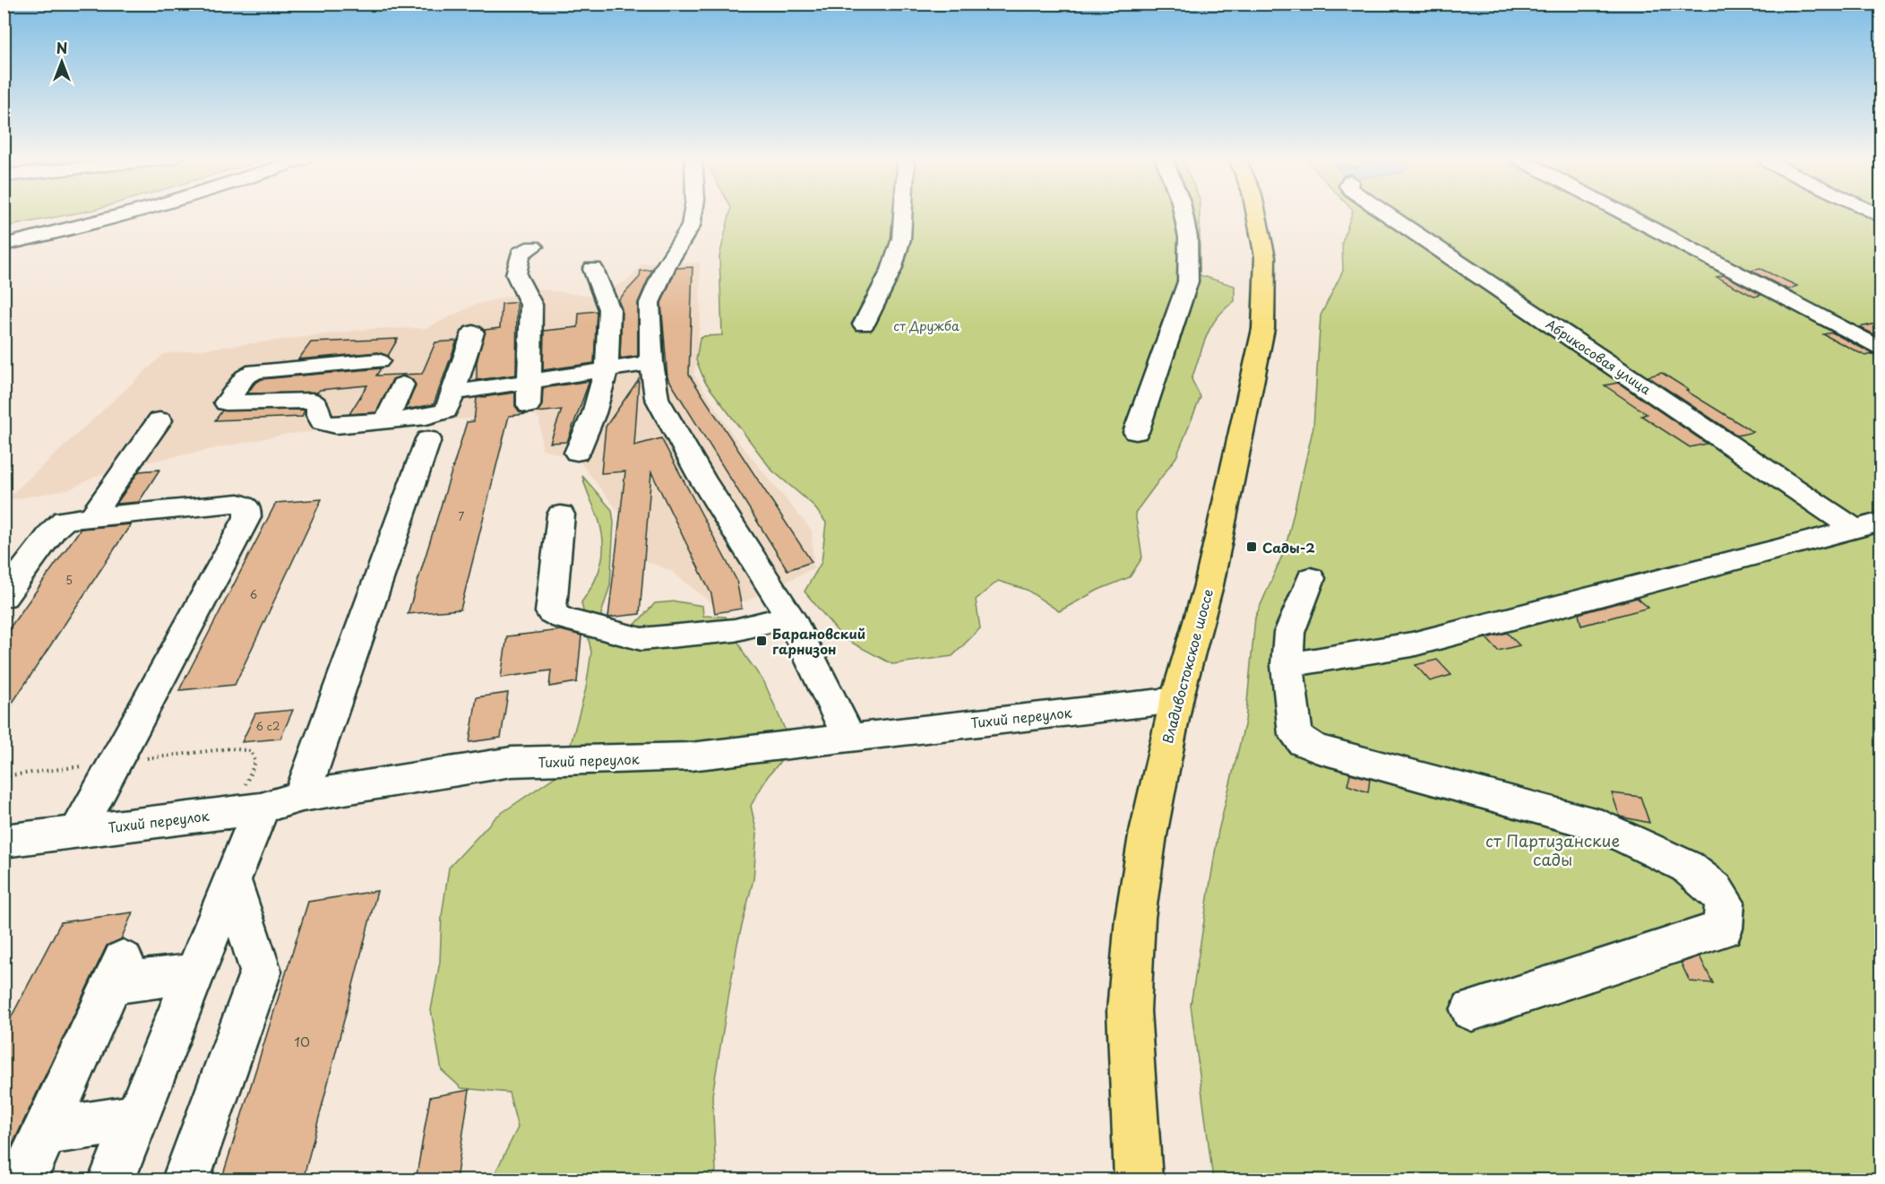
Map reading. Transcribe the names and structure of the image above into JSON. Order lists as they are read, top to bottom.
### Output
{
  "streets": {
    "highway": ["Владивостокское шоссе"],
    "street": ["Абрикосовая улица", "Тихий переулок"]
  },
  "crossings": [
    ["Владивостокское шоссе", "Тихий переулок"]
  ],
  "parks": ["ст Дружба", "ст Партизанские сады"],
  "places": {
    "transit": ["Сады-2", "Барановский гарнизон"]
  },
  "house_numbers": [
    "7",
    "5",
    "6",
    "6 с2",
    "10"
  ],
  "north": "top"
}
